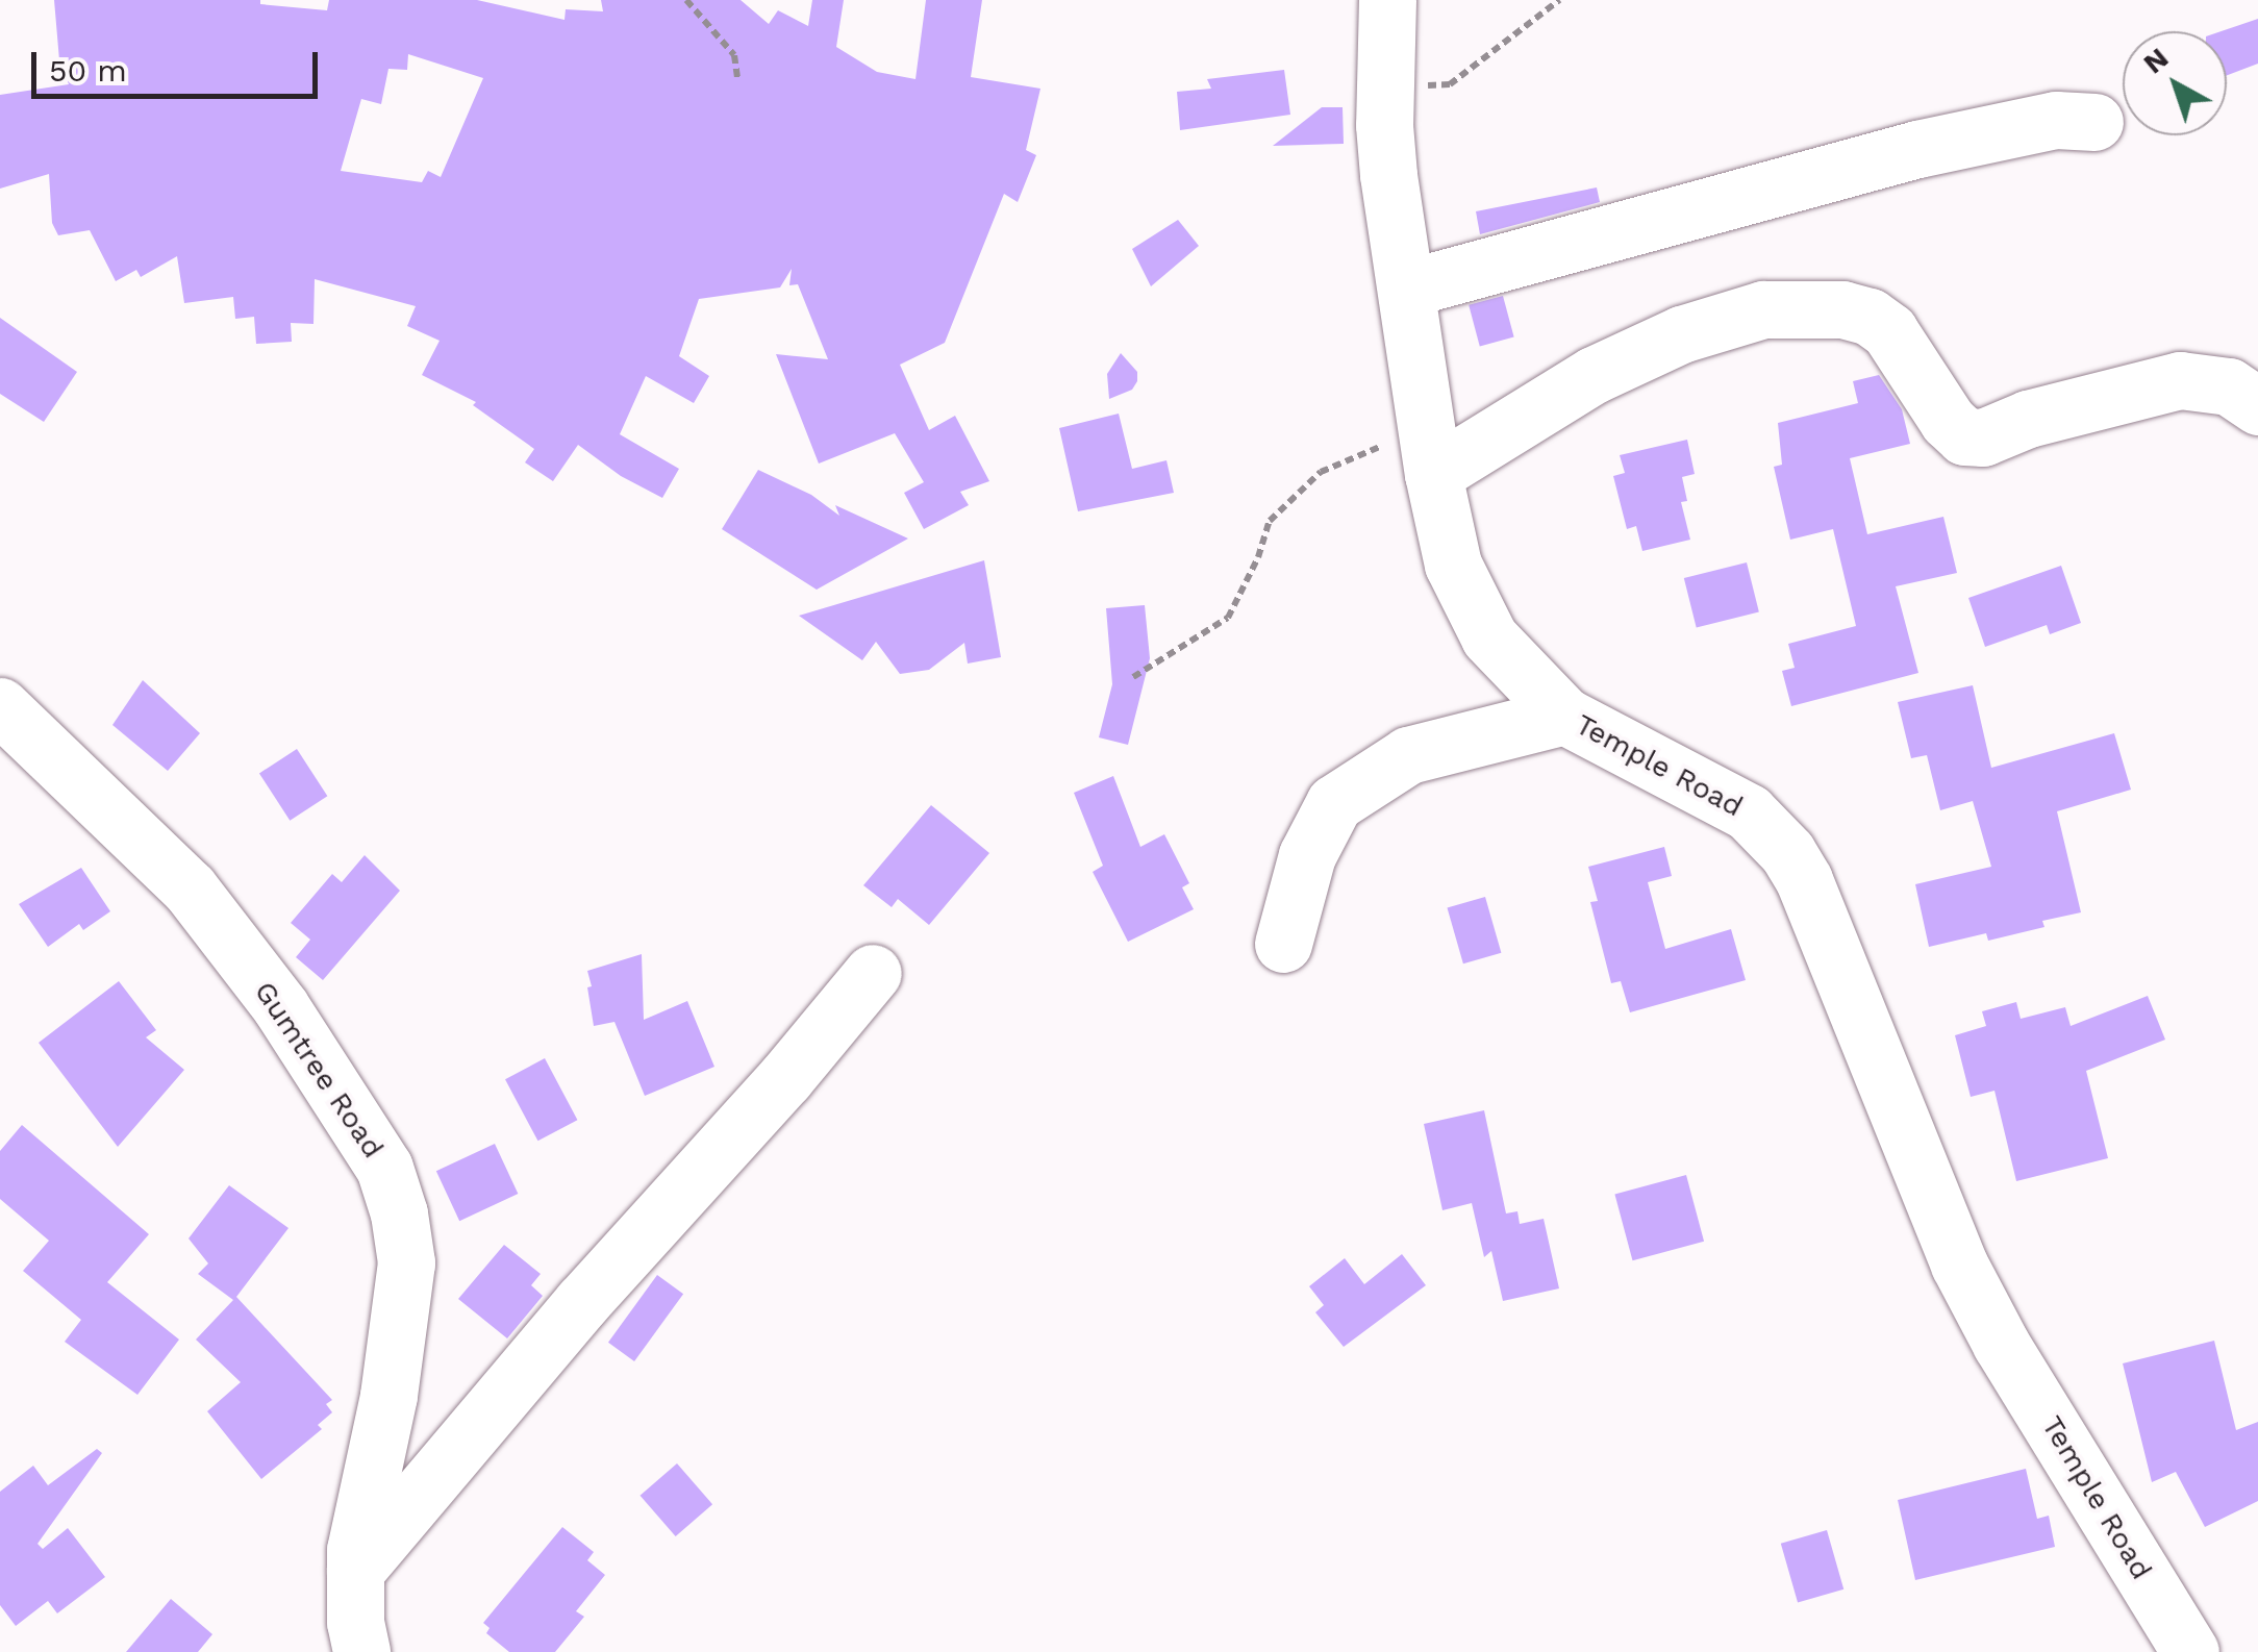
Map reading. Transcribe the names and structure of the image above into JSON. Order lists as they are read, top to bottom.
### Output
{
  "streets": {
    "street": ["Temple Road", "Gumtree Road"]
  },
  "scale_bar": "50 m",
  "north": "top left"
}
